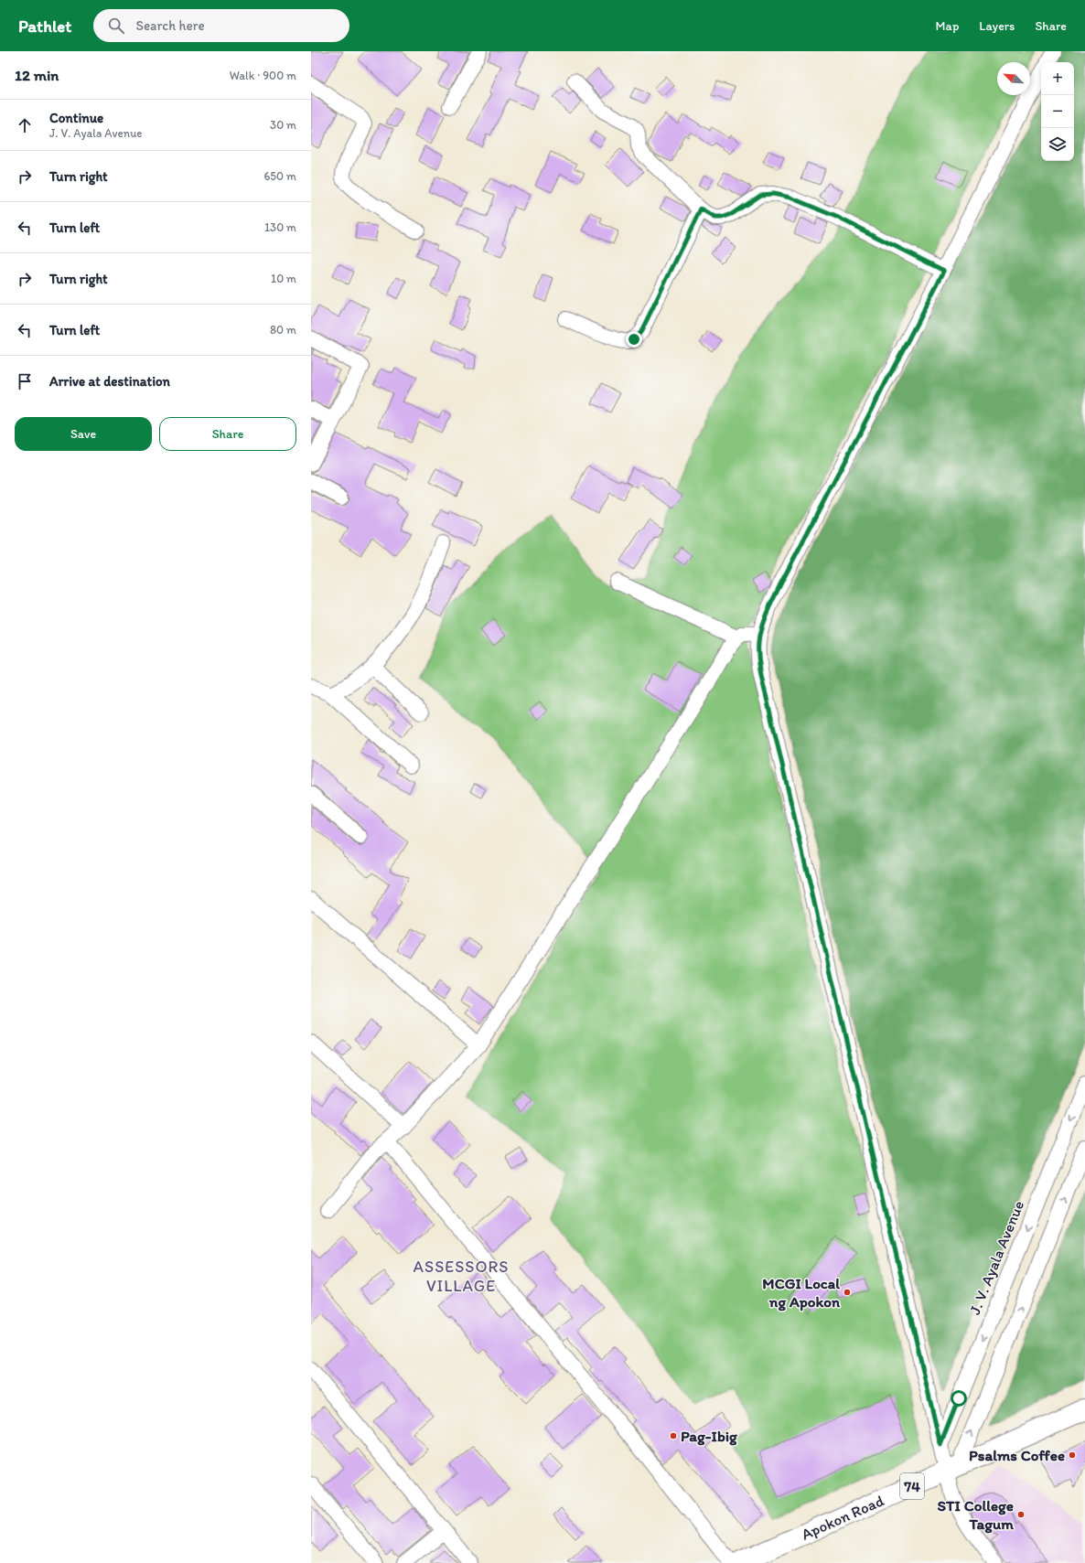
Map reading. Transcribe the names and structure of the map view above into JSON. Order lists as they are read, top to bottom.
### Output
{
  "streets": {
    "highway": ["74", "Apokon Road"],
    "street": ["J. V. Ayala Avenue"]
  },
  "districts": ["ASSESSORS VILLAGE"],
  "places": [
    "MCGI Local ng Apokon",
    "Pag-Ibig",
    "Psalms Coffee",
    "STI College Tagum"
  ],
  "north": "top left",
  "page": {
    "header": "Pathlet",
    "search": "Search here",
    "nav": ["Map", "Layers", "Share"],
    "heading": ["12 min", "Walk · 900 m"],
    "map_buttons": ["+", "−"],
    "list": [
      ["Continue", "J. V. Ayala Avenue", "30 m"],
      ["Turn right", "650 m"],
      ["Turn left", "130 m"],
      ["Turn right", "10 m"],
      ["Turn left", "80 m"],
      "Arrive at destination"
    ],
    "buttons": ["Save", "Share"]
  }
}
